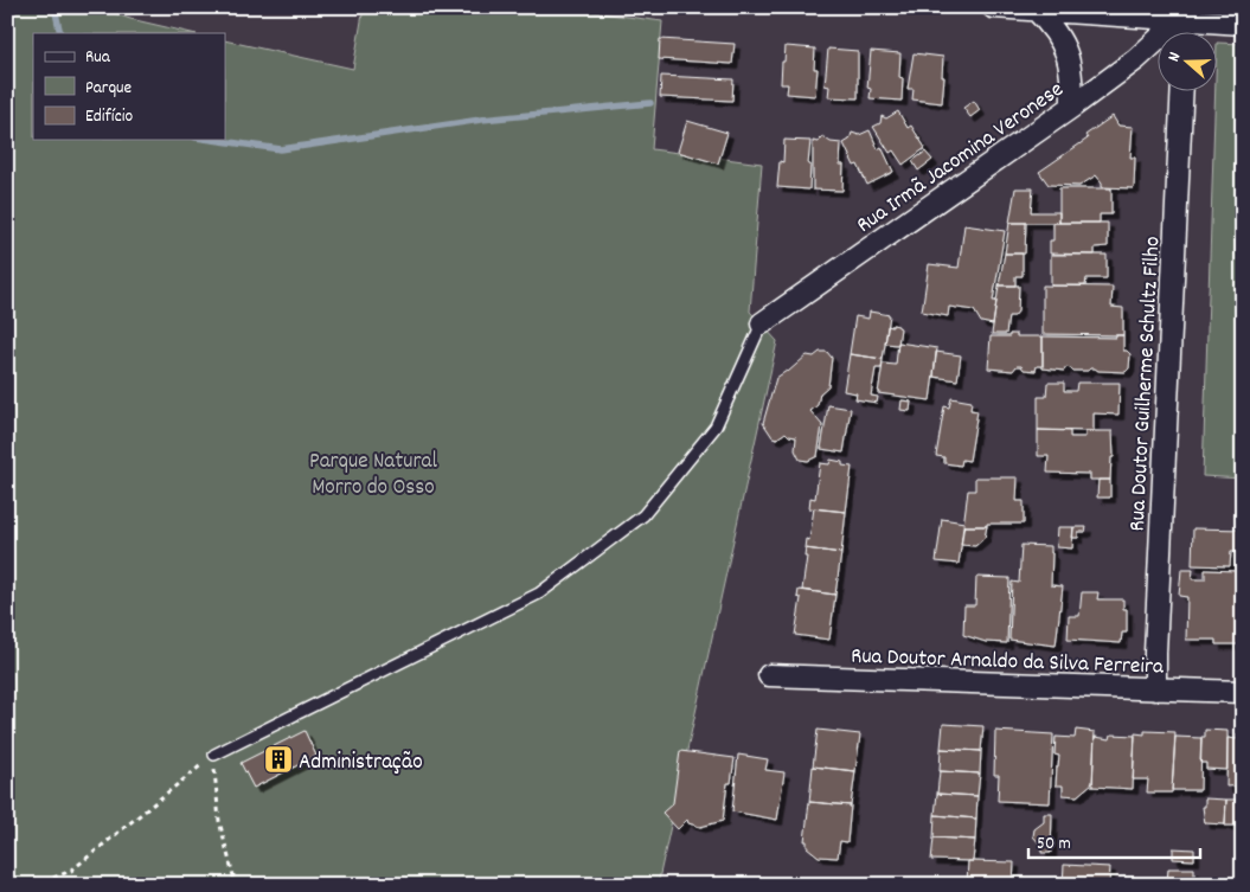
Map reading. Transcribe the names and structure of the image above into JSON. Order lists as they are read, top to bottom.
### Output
{
  "streets": {
    "street": ["Rua Irmã Jacomina Veronese", "Rua Doutor Guilherme Schultz Filho", "Rua Doutor Arnaldo da Silva Ferreira"]
  },
  "crossings": [
    ["Rua Doutor Guilherme Schultz Filho", "Rua Doutor Arnaldo da Silva Ferreira"]
  ],
  "parks": ["Parque Natural Morro do Osso"],
  "places": {
    "building": ["Administração"]
  },
  "legend": ["Rua", "Parque", "Edifício"],
  "scale_bar": "50 m",
  "north": "left"
}
